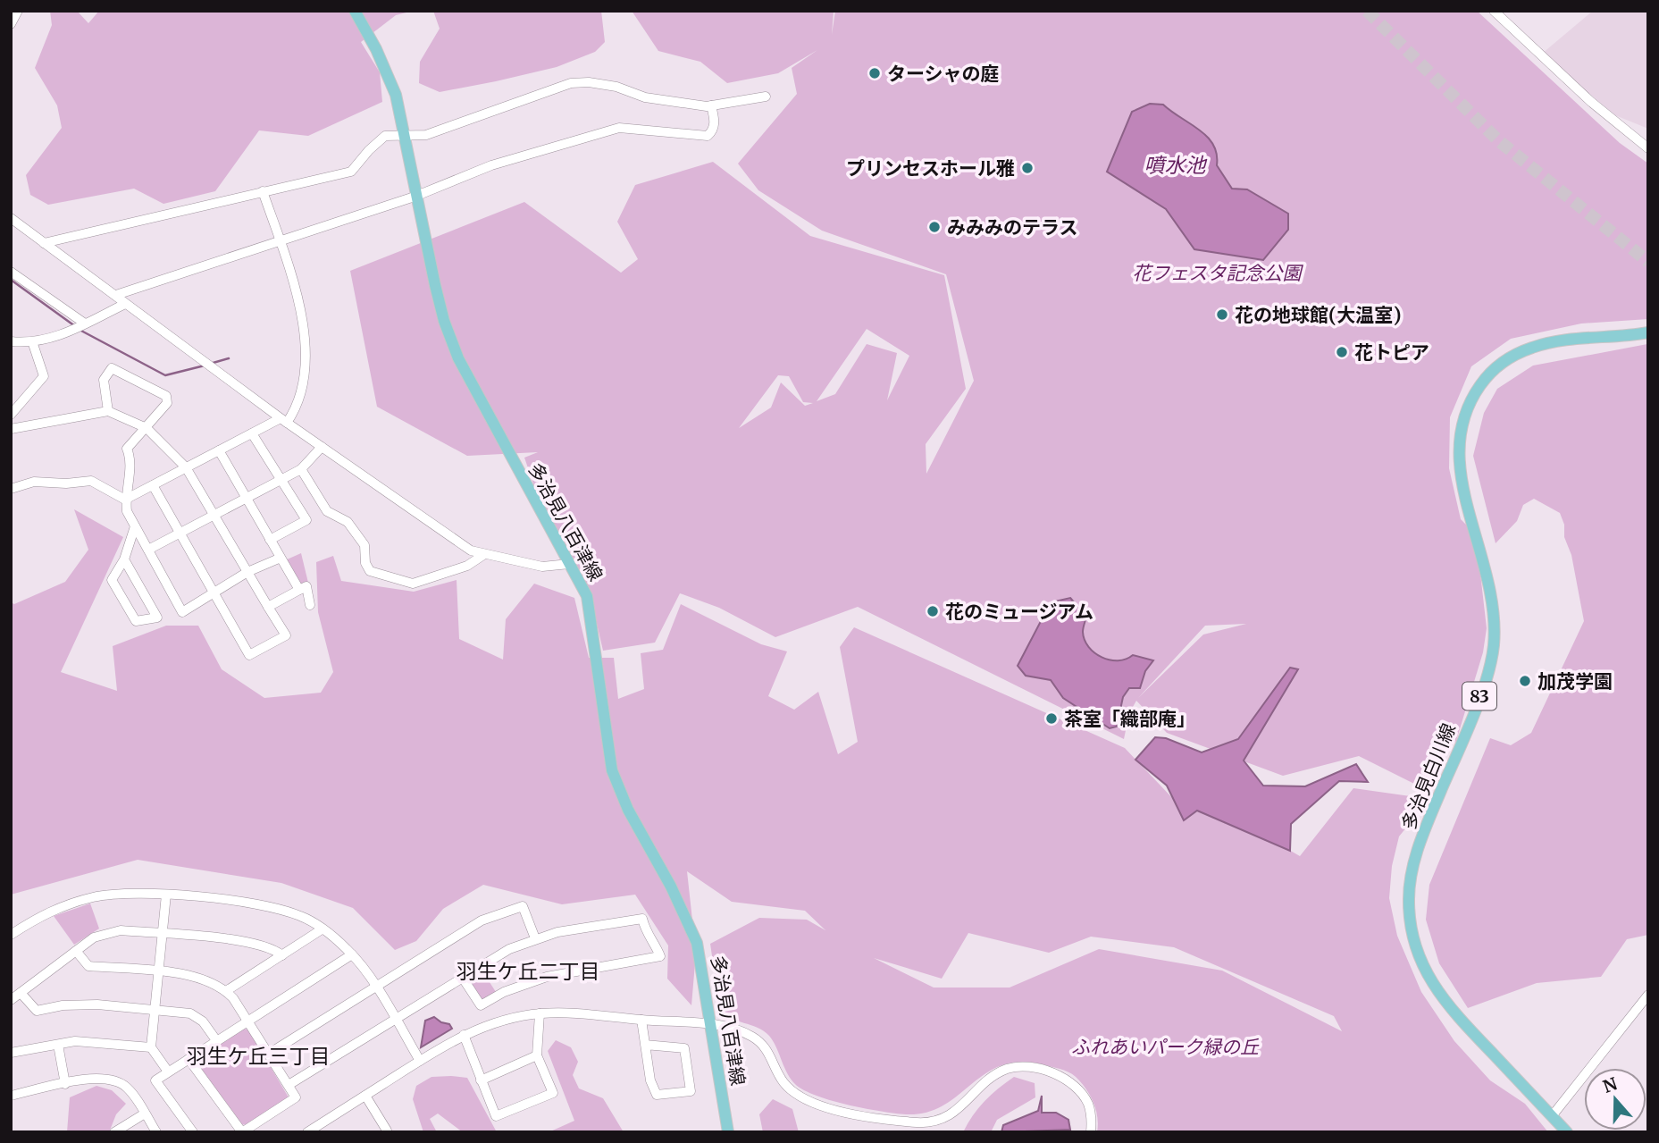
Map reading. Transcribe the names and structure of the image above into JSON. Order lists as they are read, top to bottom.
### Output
{
  "streets": {
    "main road": ["多治見八百津線", "83", "多治見白川線"]
  },
  "districts": ["羽生ケ丘二丁目", "羽生ケ丘三丁目"],
  "water": ["噴水池"],
  "parks": ["花フェスタ記念公園", "ふれあいパーク緑の丘"],
  "places": [
    "ターシャの庭",
    "プリンセスホール雅",
    "みみみのテラス",
    "花の地球館(大温室)",
    "花トピア",
    "花のミュージアム",
    "加茂学園",
    "茶室「織部庵」"
  ],
  "north": "top"
}
